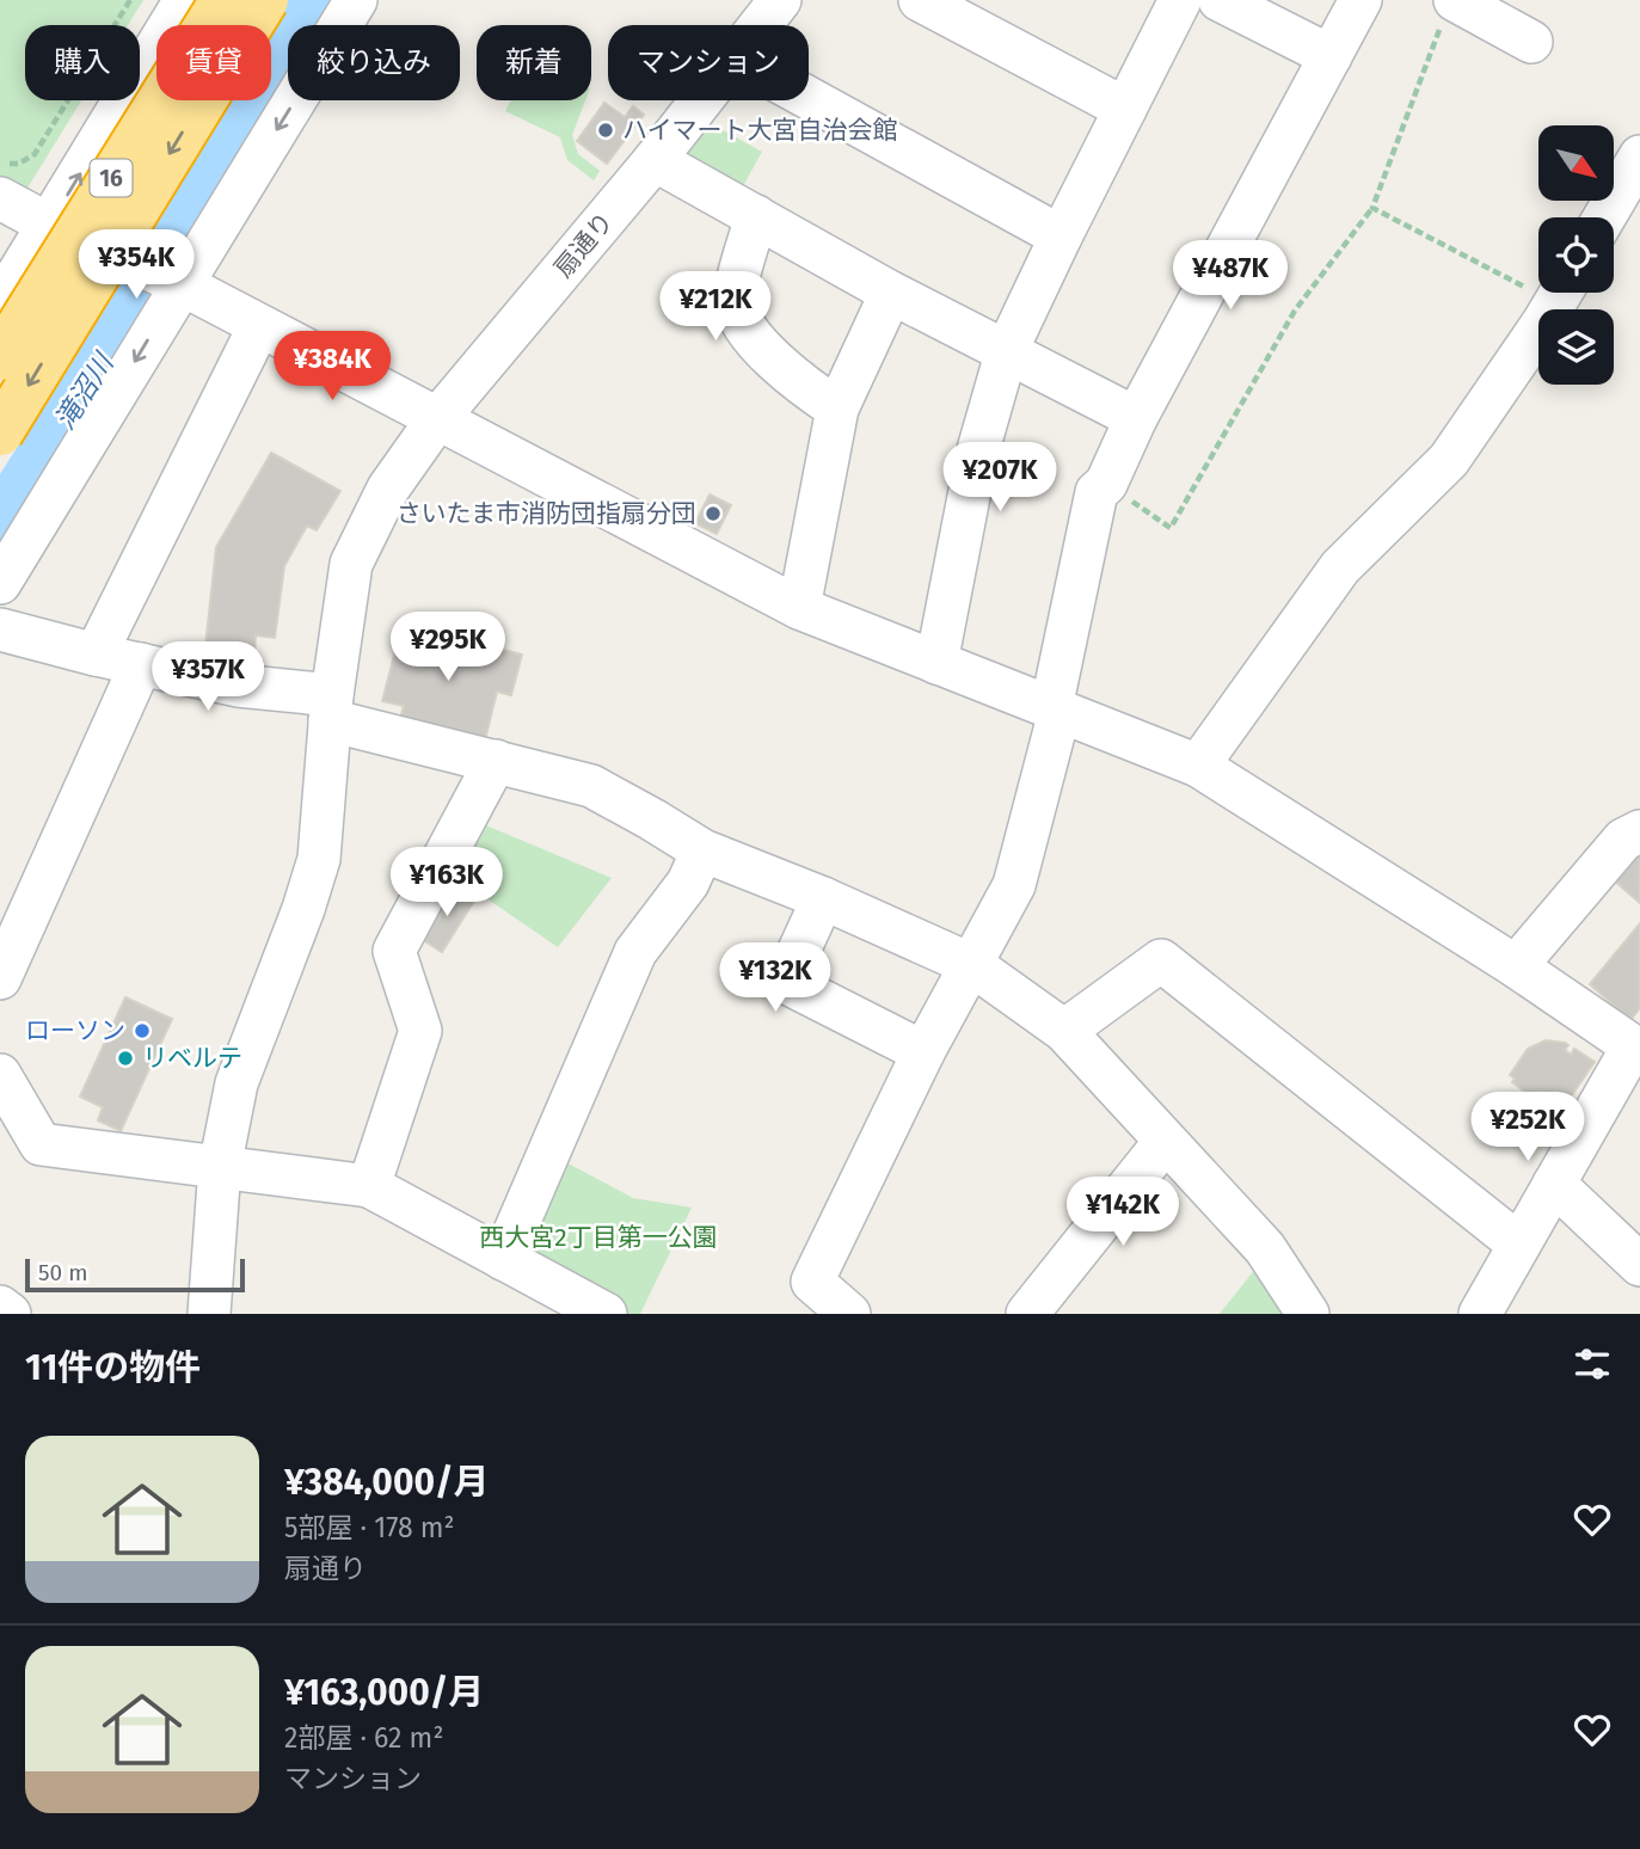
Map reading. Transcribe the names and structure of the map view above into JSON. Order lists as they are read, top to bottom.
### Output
{
  "streets": {
    "highway": ["16"],
    "street": ["扇通り"]
  },
  "water": ["滝沼川"],
  "parks": ["西大宮2丁目第一公園"],
  "places": [
    "ハイマート大宮自治会館",
    "さいたま市消防団指扇分団",
    "ローソン",
    "リベルテ"
  ],
  "scale_bar": "50 m",
  "north": "bottom right",
  "page": {
    "chip": [
      "購入",
      "賃貸",
      "絞り込み",
      "新着",
      "マンション"
    ],
    "price": [
      "¥354K",
      "¥487K",
      "¥212K",
      "¥384K",
      "¥207K",
      "¥295K",
      "¥357K",
      "¥163K",
      "¥132K",
      "¥252K",
      "¥142K"
    ],
    "scale": "50 m",
    "heading": "11件の物件",
    "list": [
      {
        "name": "¥384,000/月",
        "note": "5部屋 · 178 m² · 扇通り"
      },
      {
        "name": "¥163,000/月",
        "note": "2部屋 · 62 m² · マンション"
      }
    ]
  }
}
